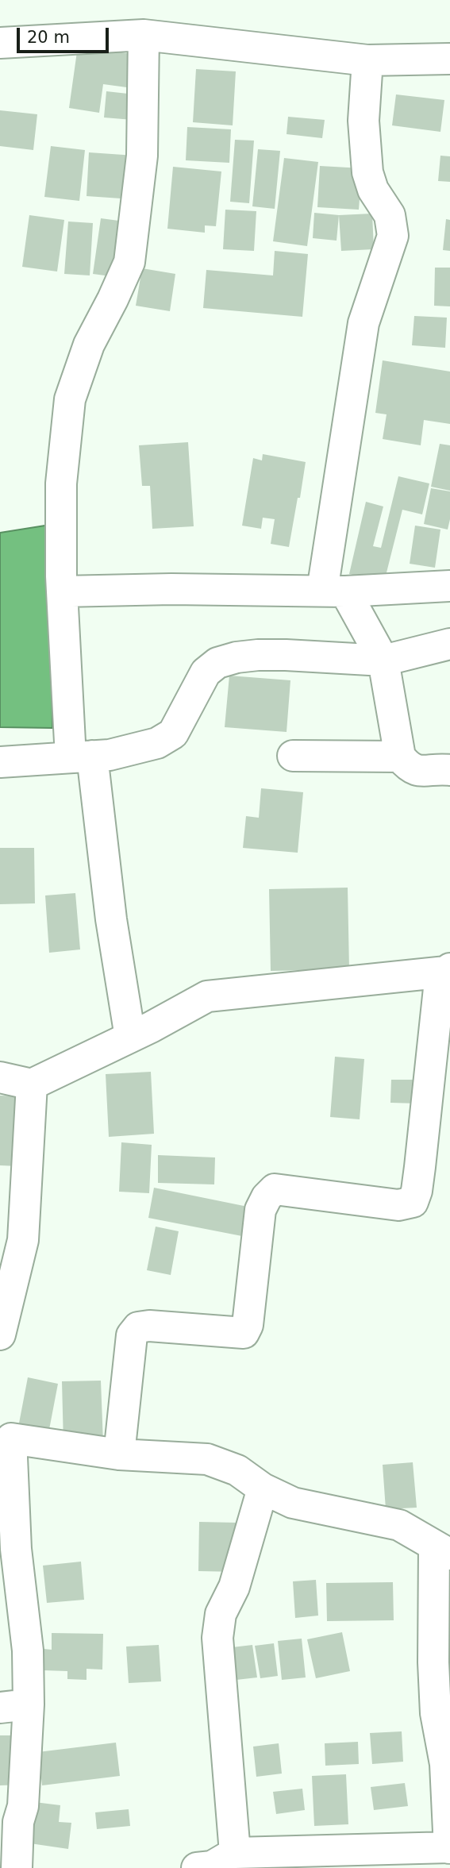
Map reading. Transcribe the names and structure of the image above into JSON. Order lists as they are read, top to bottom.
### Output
{
  "scale_bar": "20 m"
}
